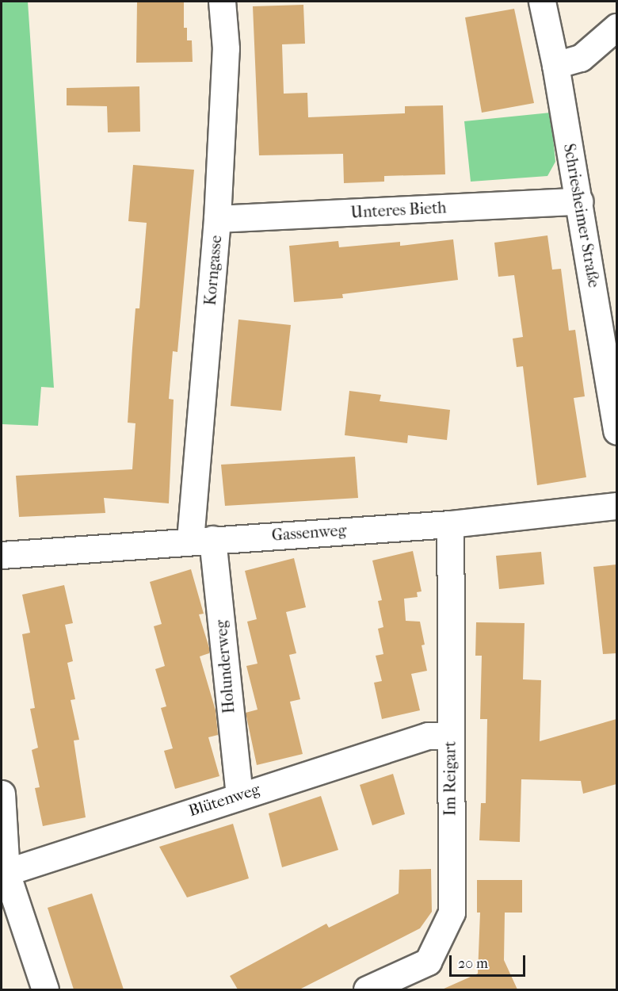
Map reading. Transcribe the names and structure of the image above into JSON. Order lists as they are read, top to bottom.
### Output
{
  "streets": {
    "street": [
      "Unteres Bieth",
      "Schriesheimer Straße",
      "Korngasse",
      "Gassenweg",
      "Holunderweg",
      "Im Reigart",
      "Blütenweg"
    ]
  },
  "crossings": [
    ["Unteres Bieth", "Schriesheimer Straße"],
    ["Unteres Bieth", "Korngasse"],
    ["Korngasse", "Gassenweg"],
    ["Korngasse", "Holunderweg"],
    ["Gassenweg", "Holunderweg"],
    ["Gassenweg", "Im Reigart"],
    ["Holunderweg", "Blütenweg"],
    ["Im Reigart", "Blütenweg"]
  ],
  "scale_bar": "20 m"
}
